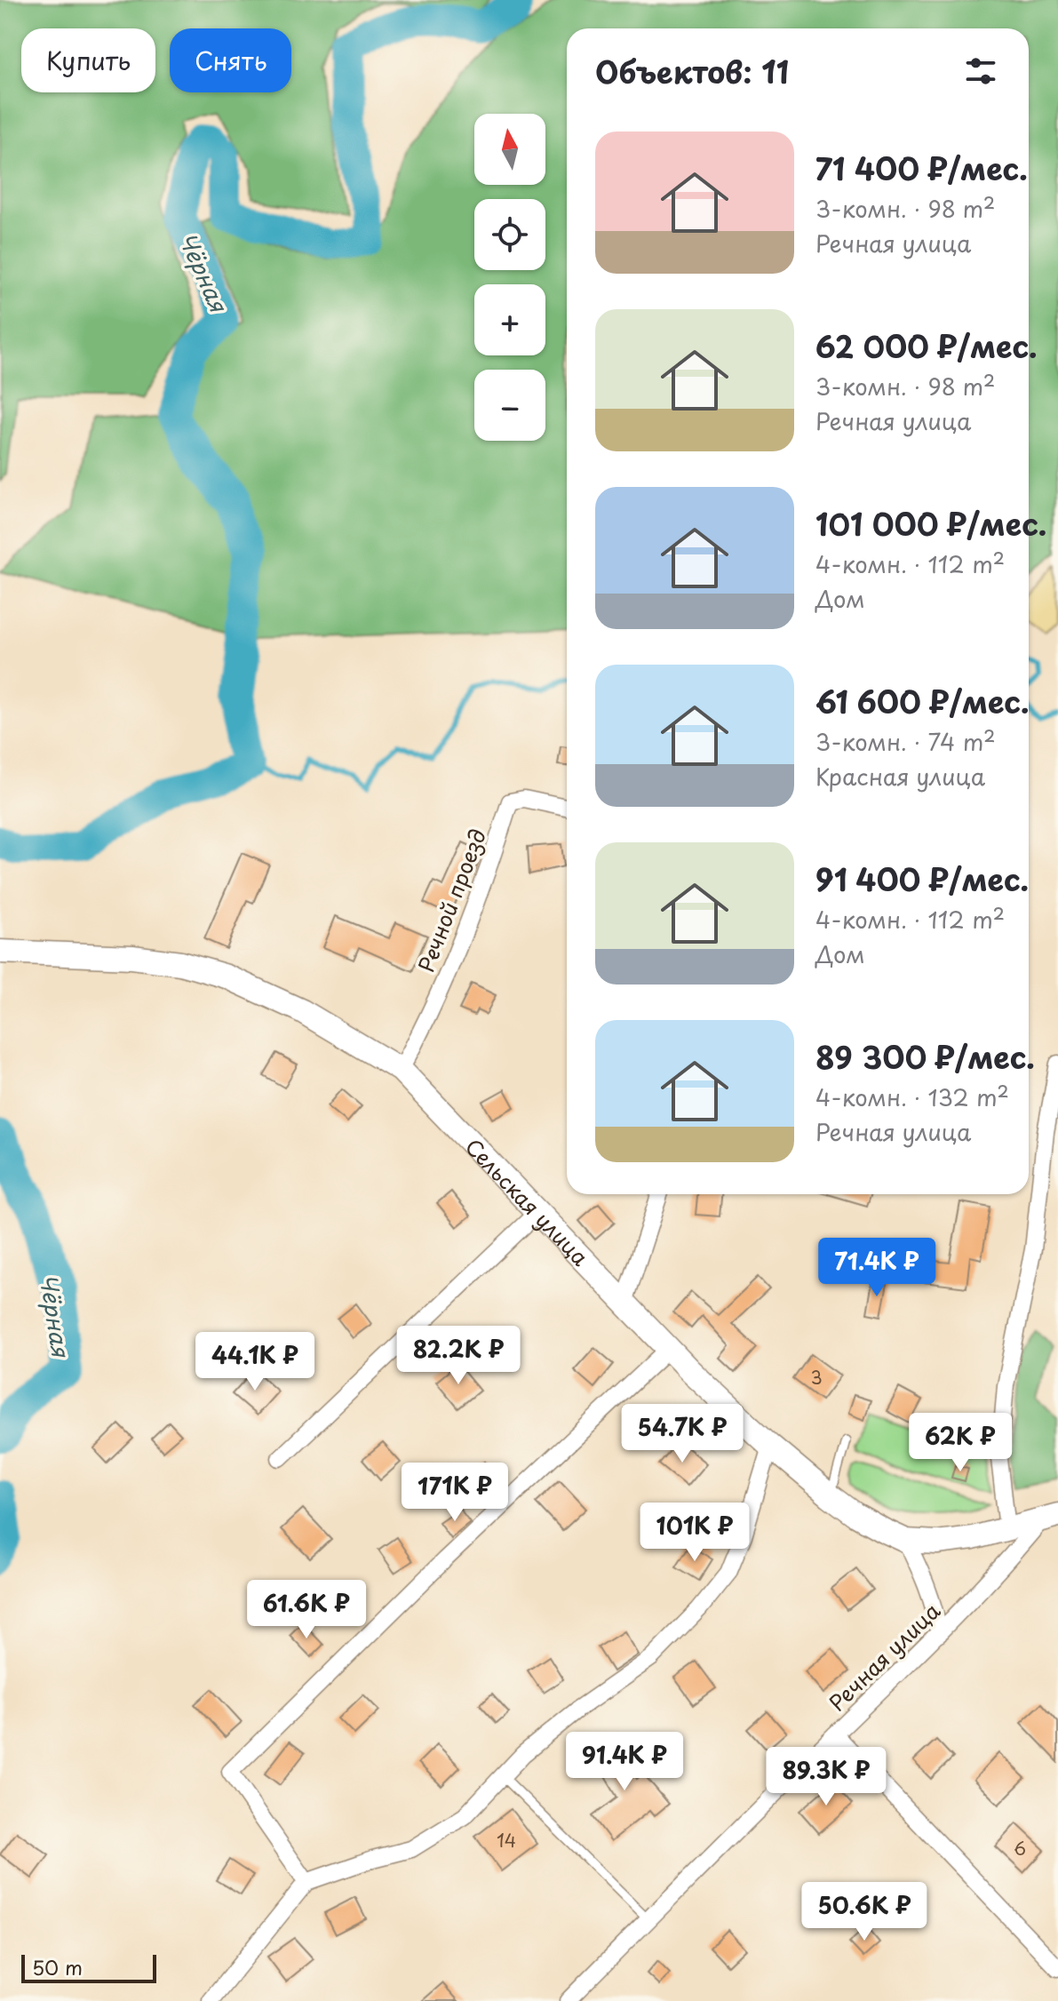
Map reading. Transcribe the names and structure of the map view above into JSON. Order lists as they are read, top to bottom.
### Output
{
  "streets": {
    "main road": ["Сельская улица"],
    "street": ["Речной проезд", "Речная улица"]
  },
  "crossings": [
    ["Речной проезд", "Сельская улица"]
  ],
  "water": ["Чёрная"],
  "house_numbers": ["3", "14", "6"],
  "scale_bar": "50 m",
  "north": "top",
  "page": {
    "chip": ["Купить", "Снять"],
    "heading": "Объектов: 11",
    "map_buttons": ["+", "−"],
    "list": [
      {
        "name": "71 400 ₽/мес.",
        "note": "3-комн. · 98 m² · Речная улица"
      },
      {
        "name": "62 000 ₽/мес.",
        "note": "3-комн. · 98 m² · Речная улица"
      },
      {
        "name": "101 000 ₽/мес.",
        "note": "4-комн. · 112 m² · Дом"
      },
      {
        "name": "61 600 ₽/мес.",
        "note": "3-комн. · 74 m² · Красная улица"
      },
      {
        "name": "91 400 ₽/мес.",
        "note": "4-комн. · 112 m² · Дом"
      },
      {
        "name": "89 300 ₽/мес.",
        "note": "4-комн. · 132 m² · Речная улица"
      }
    ],
    "price": [
      "71.4K ₽",
      "82.2K ₽",
      "44.1K ₽",
      "54.7K ₽",
      "62K ₽",
      "171K ₽",
      "101K ₽",
      "61.6K ₽",
      "91.4K ₽",
      "89.3K ₽",
      "50.6K ₽"
    ],
    "scale": "50 m"
  }
}
